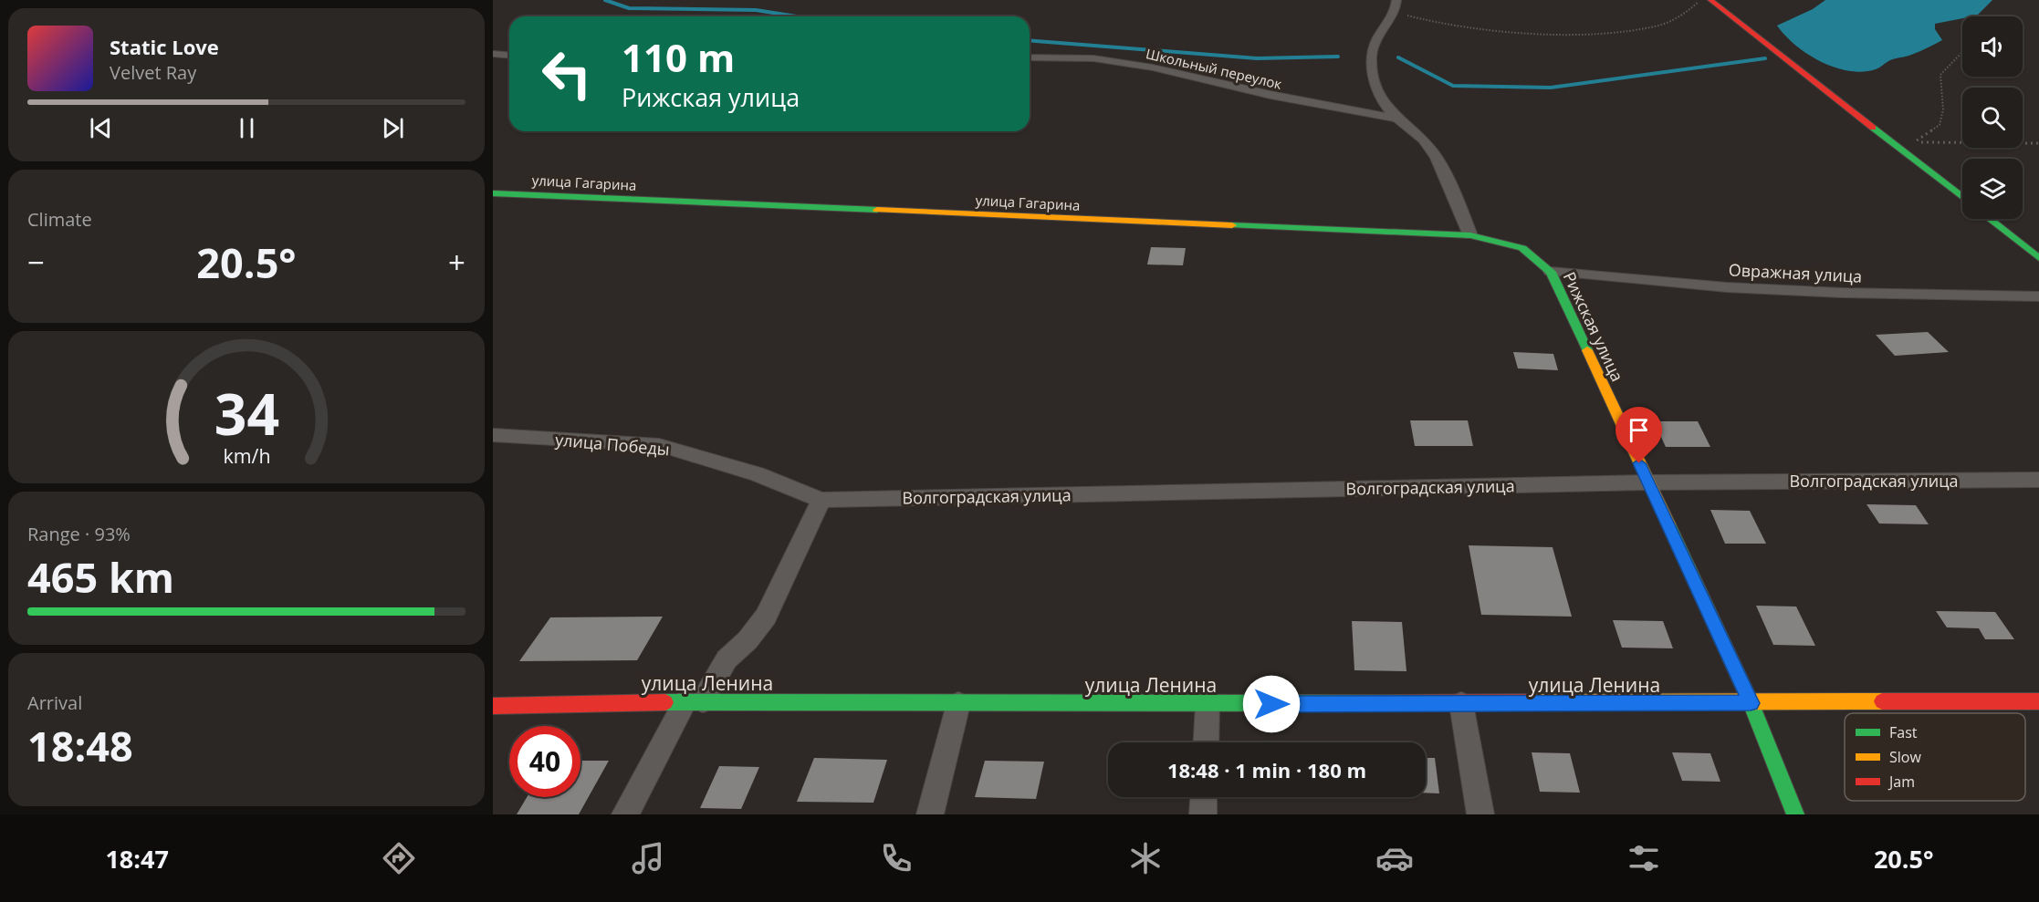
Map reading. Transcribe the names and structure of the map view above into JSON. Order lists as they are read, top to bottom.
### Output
{
  "streets": {
    "street": [
      "Школьный переулок",
      "улица Гагарина",
      "Овражная улица",
      "Рижская улица",
      "улица Победы",
      "Волгоградская улица",
      "улица Ленина"
    ]
  },
  "crossings": [
    ["улица Гагарина", "Овражная улица"],
    ["улица Гагарина", "Рижская улица"],
    ["Овражная улица", "Рижская улица"],
    ["Рижская улица", "Волгоградская улица"],
    ["Рижская улица", "улица Ленина"],
    ["улица Победы", "Волгоградская улица"]
  ],
  "legend": ["Fast", "Slow", "Jam"],
  "page": {
    "turn": ["110 m", "Рижская улица"],
    "song": ["Static Love", "Velvet Ray"],
    "tile": [
      "Climate",
      ["Range · 93%", "465 km"],
      ["Arrival", "18:48"]
    ],
    "heat": ["−", "20.5°", "+"],
    "limit": "40",
    "trip": "18:48 · 1 min · 180 m",
    "tabs": ["18:47", "20.5°"],
    "gauge": ["34", "km/h"]
  }
}
